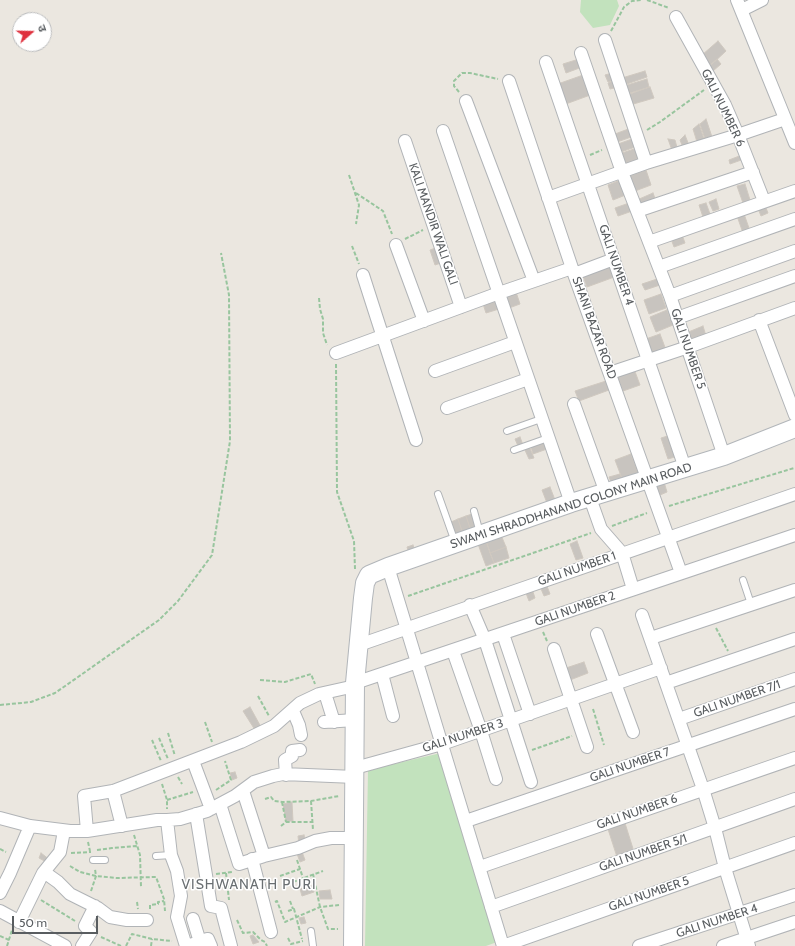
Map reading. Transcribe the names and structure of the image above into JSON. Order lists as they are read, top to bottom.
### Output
{
  "streets": {
    "street": [
      "GALI NUMBER 6",
      "KALI MANDIR WALI GALI",
      "GALI NUMBER 4",
      "SHANI BAZAR ROAD",
      "GALI NUMBER 5",
      "SWAMI SHRADDHANAND COLONY MAIN ROAD",
      "GALI NUMBER 1",
      "GALI NUMBER 2",
      "GALI NUMBER 7/1",
      "GALI NUMBER 3",
      "GALI NUMBER 7",
      "GALI NUMBER 5/1"
    ]
  },
  "crossings": [
    ["GALI NUMBER 4", "SWAMI SHRADDHANAND COLONY MAIN ROAD"],
    ["SHANI BAZAR ROAD", "SWAMI SHRADDHANAND COLONY MAIN ROAD"],
    ["SHANI BAZAR ROAD", "GALI NUMBER 1"],
    ["SHANI BAZAR ROAD", "GALI NUMBER 2"],
    ["GALI NUMBER 5", "SWAMI SHRADDHANAND COLONY MAIN ROAD"],
    ["GALI NUMBER 2", "GALI NUMBER 3"]
  ],
  "districts": ["VISHWANATH PURI"],
  "scale_bar": "50 m",
  "north": "right"
}
